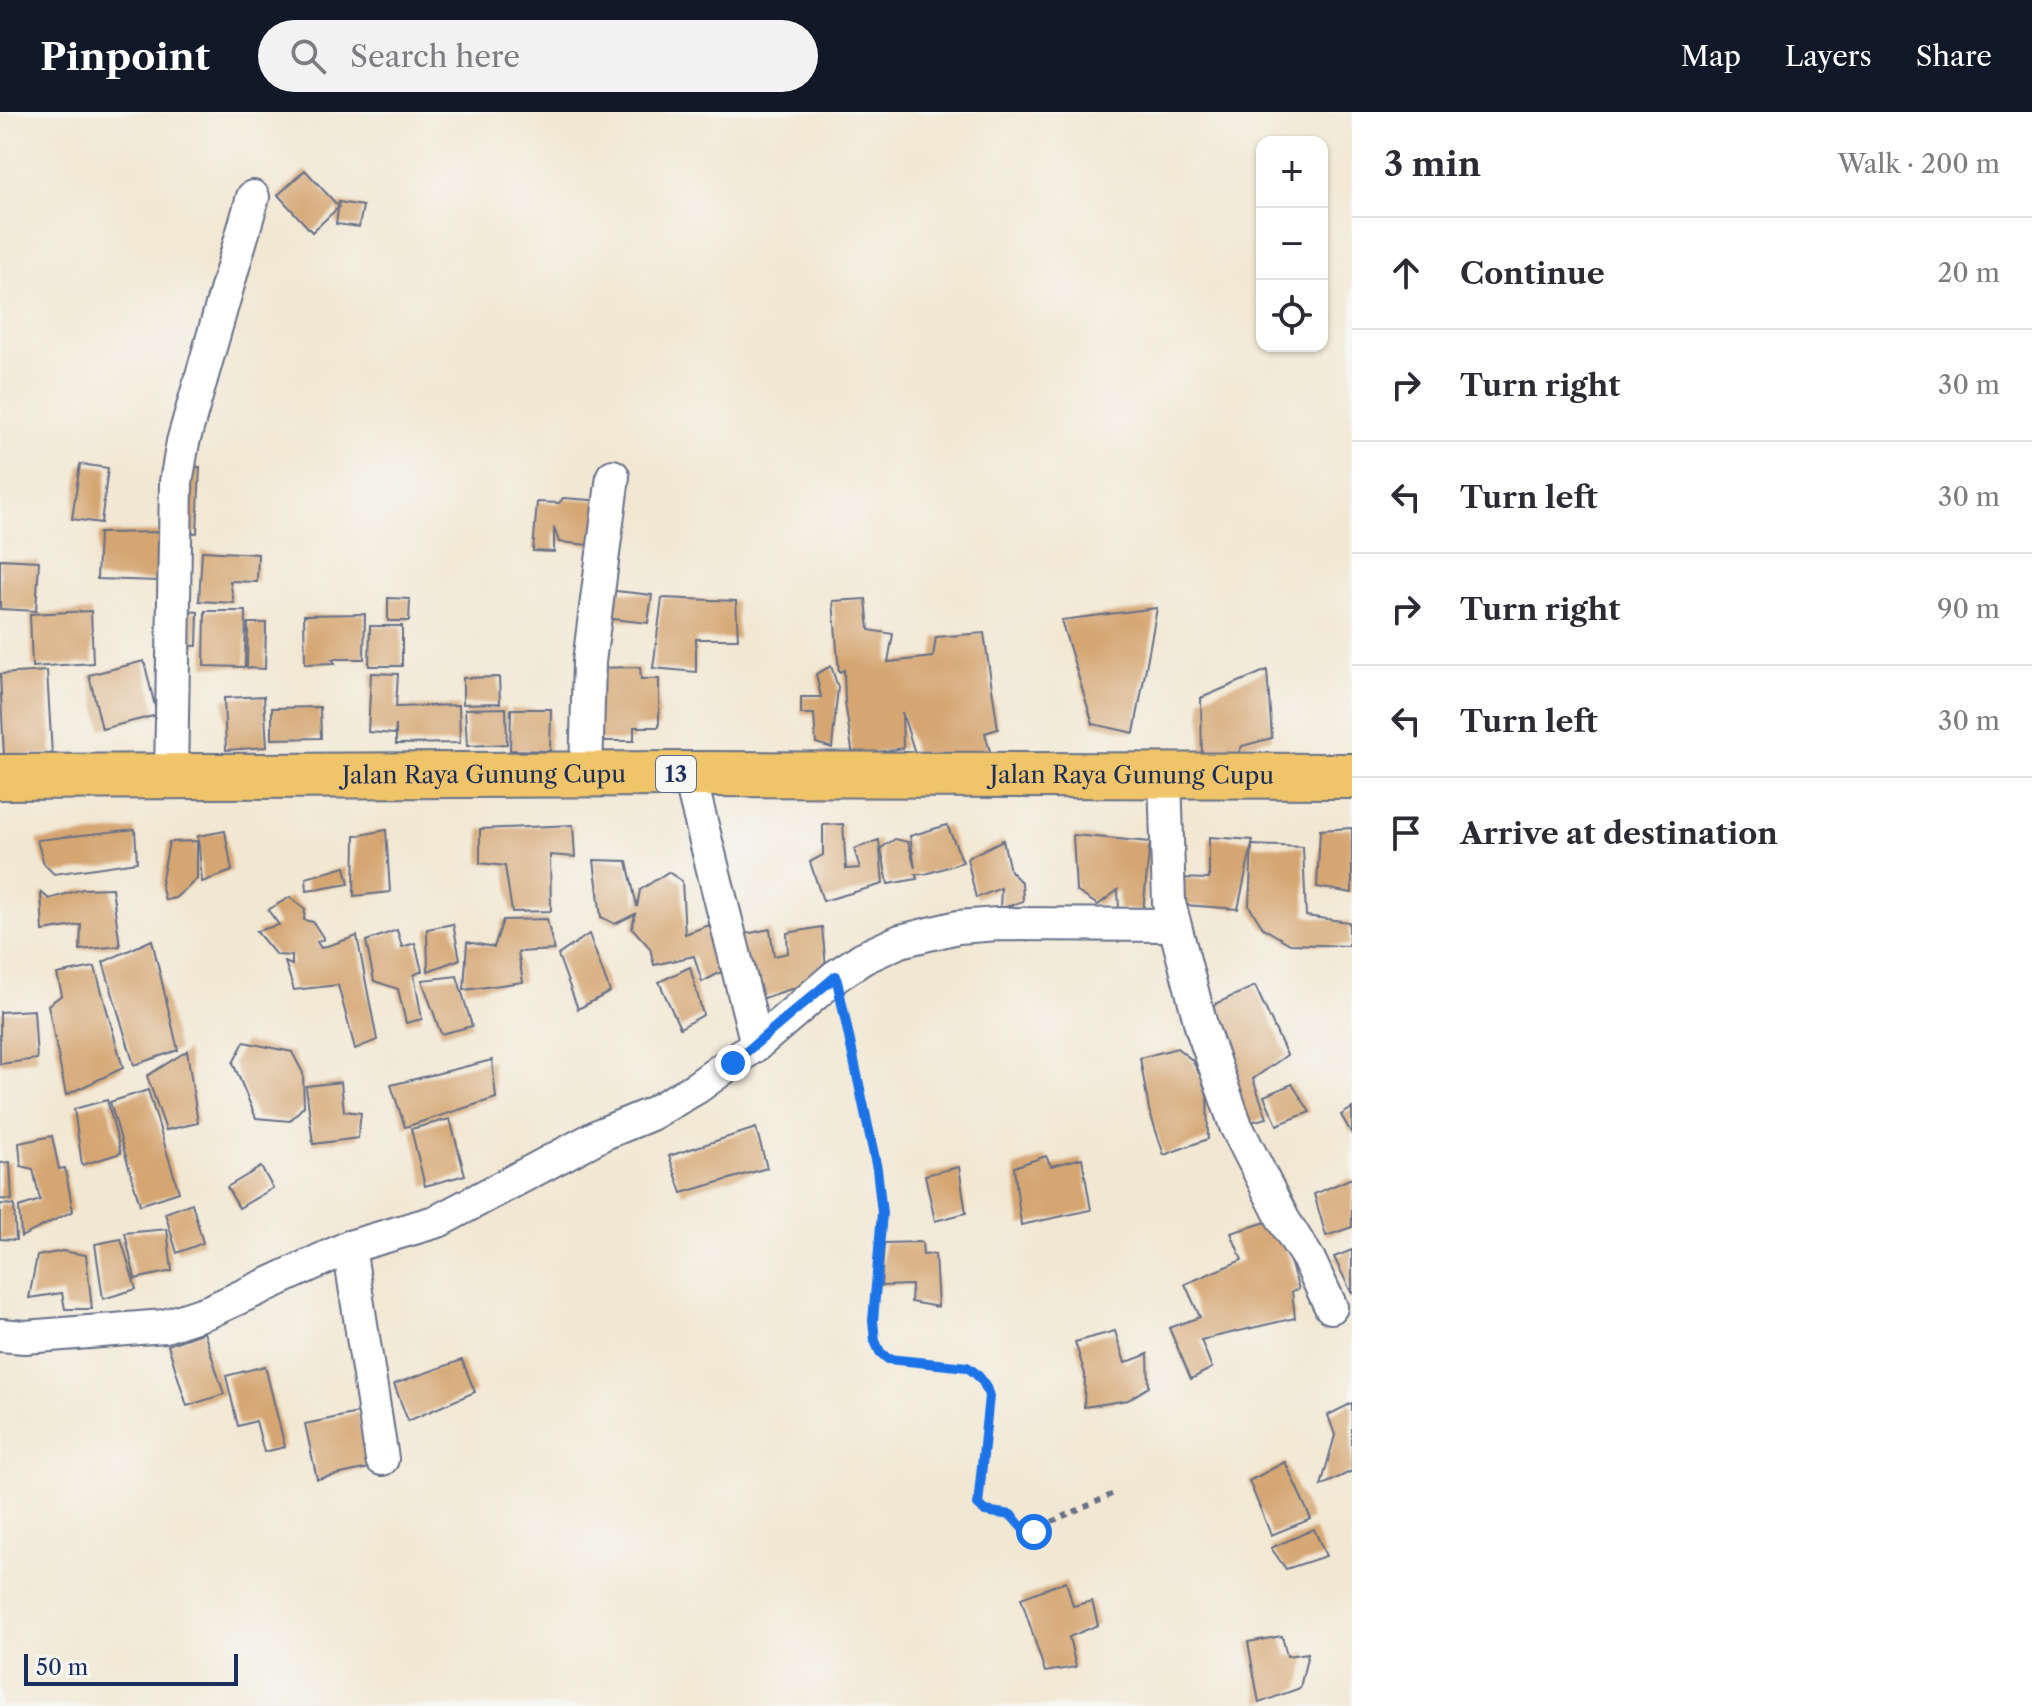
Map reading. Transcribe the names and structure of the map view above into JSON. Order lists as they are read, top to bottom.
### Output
{
  "streets": {
    "highway": ["13", "Jalan Raya Gunung Cupu"]
  },
  "scale_bar": "50 m",
  "page": {
    "header": "Pinpoint",
    "search": "Search here",
    "nav": ["Map", "Layers", "Share"],
    "heading": ["3 min", "Walk · 200 m"],
    "map_buttons": ["+", "−"],
    "list": [
      ["Continue", "20 m"],
      ["Turn right", "30 m"],
      ["Turn left", "30 m"],
      ["Turn right", "90 m"],
      ["Turn left", "30 m"],
      "Arrive at destination"
    ],
    "scale": "50 m"
  }
}
